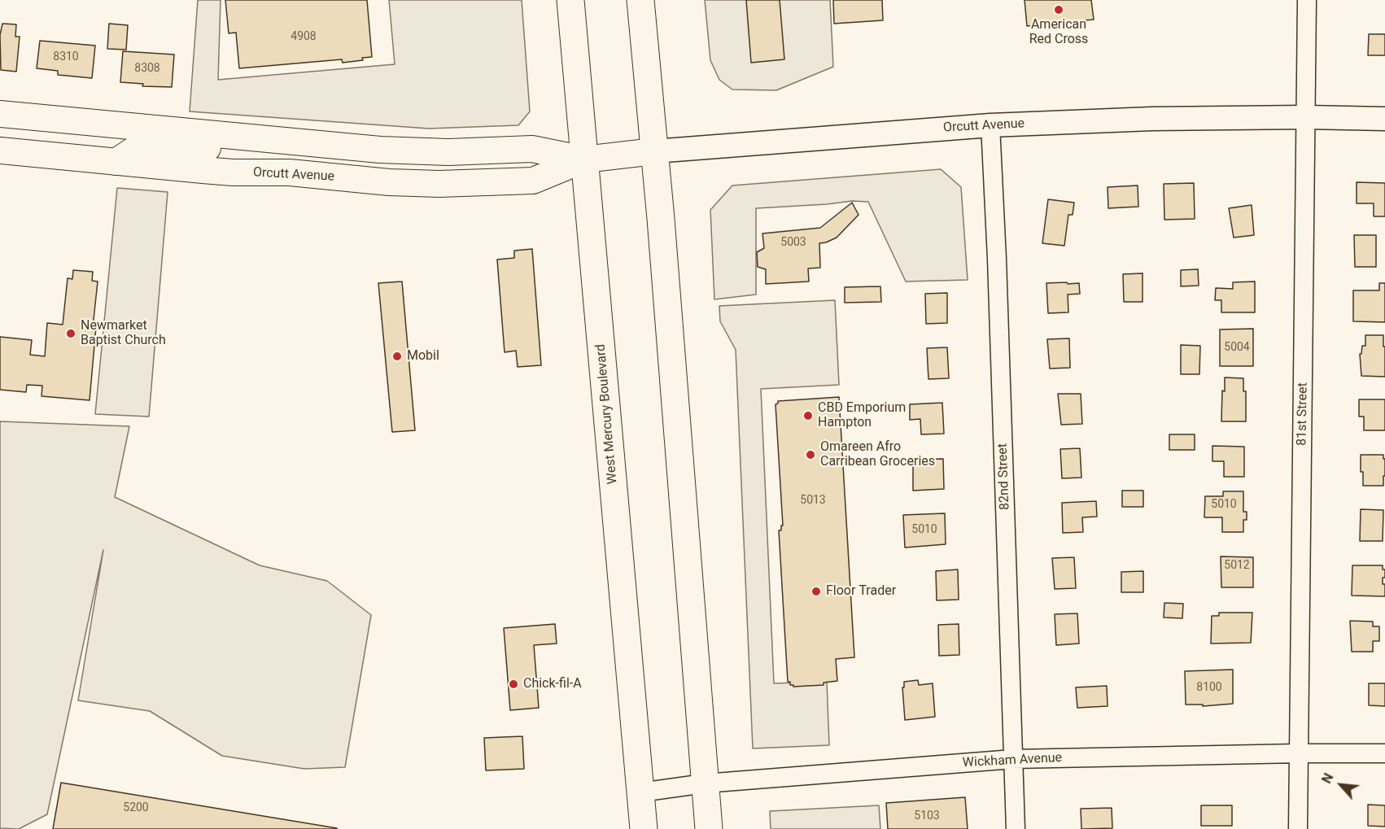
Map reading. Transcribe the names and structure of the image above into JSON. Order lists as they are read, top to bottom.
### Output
{
  "streets": {
    "highway": ["West Mercury Boulevard"],
    "main road": ["Orcutt Avenue"],
    "street": ["81st Street", "82nd Street", "Wickham Avenue"]
  },
  "crossings": [
    ["Orcutt Avenue", "West Mercury Boulevard"],
    ["Orcutt Avenue", "81st Street"],
    ["Orcutt Avenue", "82nd Street"],
    ["West Mercury Boulevard", "Wickham Avenue"],
    ["81st Street", "Wickham Avenue"],
    ["82nd Street", "Wickham Avenue"]
  ],
  "places": [
    "American Red Cross",
    "Newmarket Baptist Church",
    "Mobil",
    "CBD Emporium Hampton",
    "Omareen Afro Carribean Groceries",
    "Floor Trader",
    "Chick-fil-A"
  ],
  "house_numbers": [
    "4908",
    "8310",
    "8308",
    "5003",
    "5004",
    "5013",
    "5010",
    "5010",
    "5012",
    "8100",
    "5200",
    "5103"
  ],
  "north": "top left"
}
